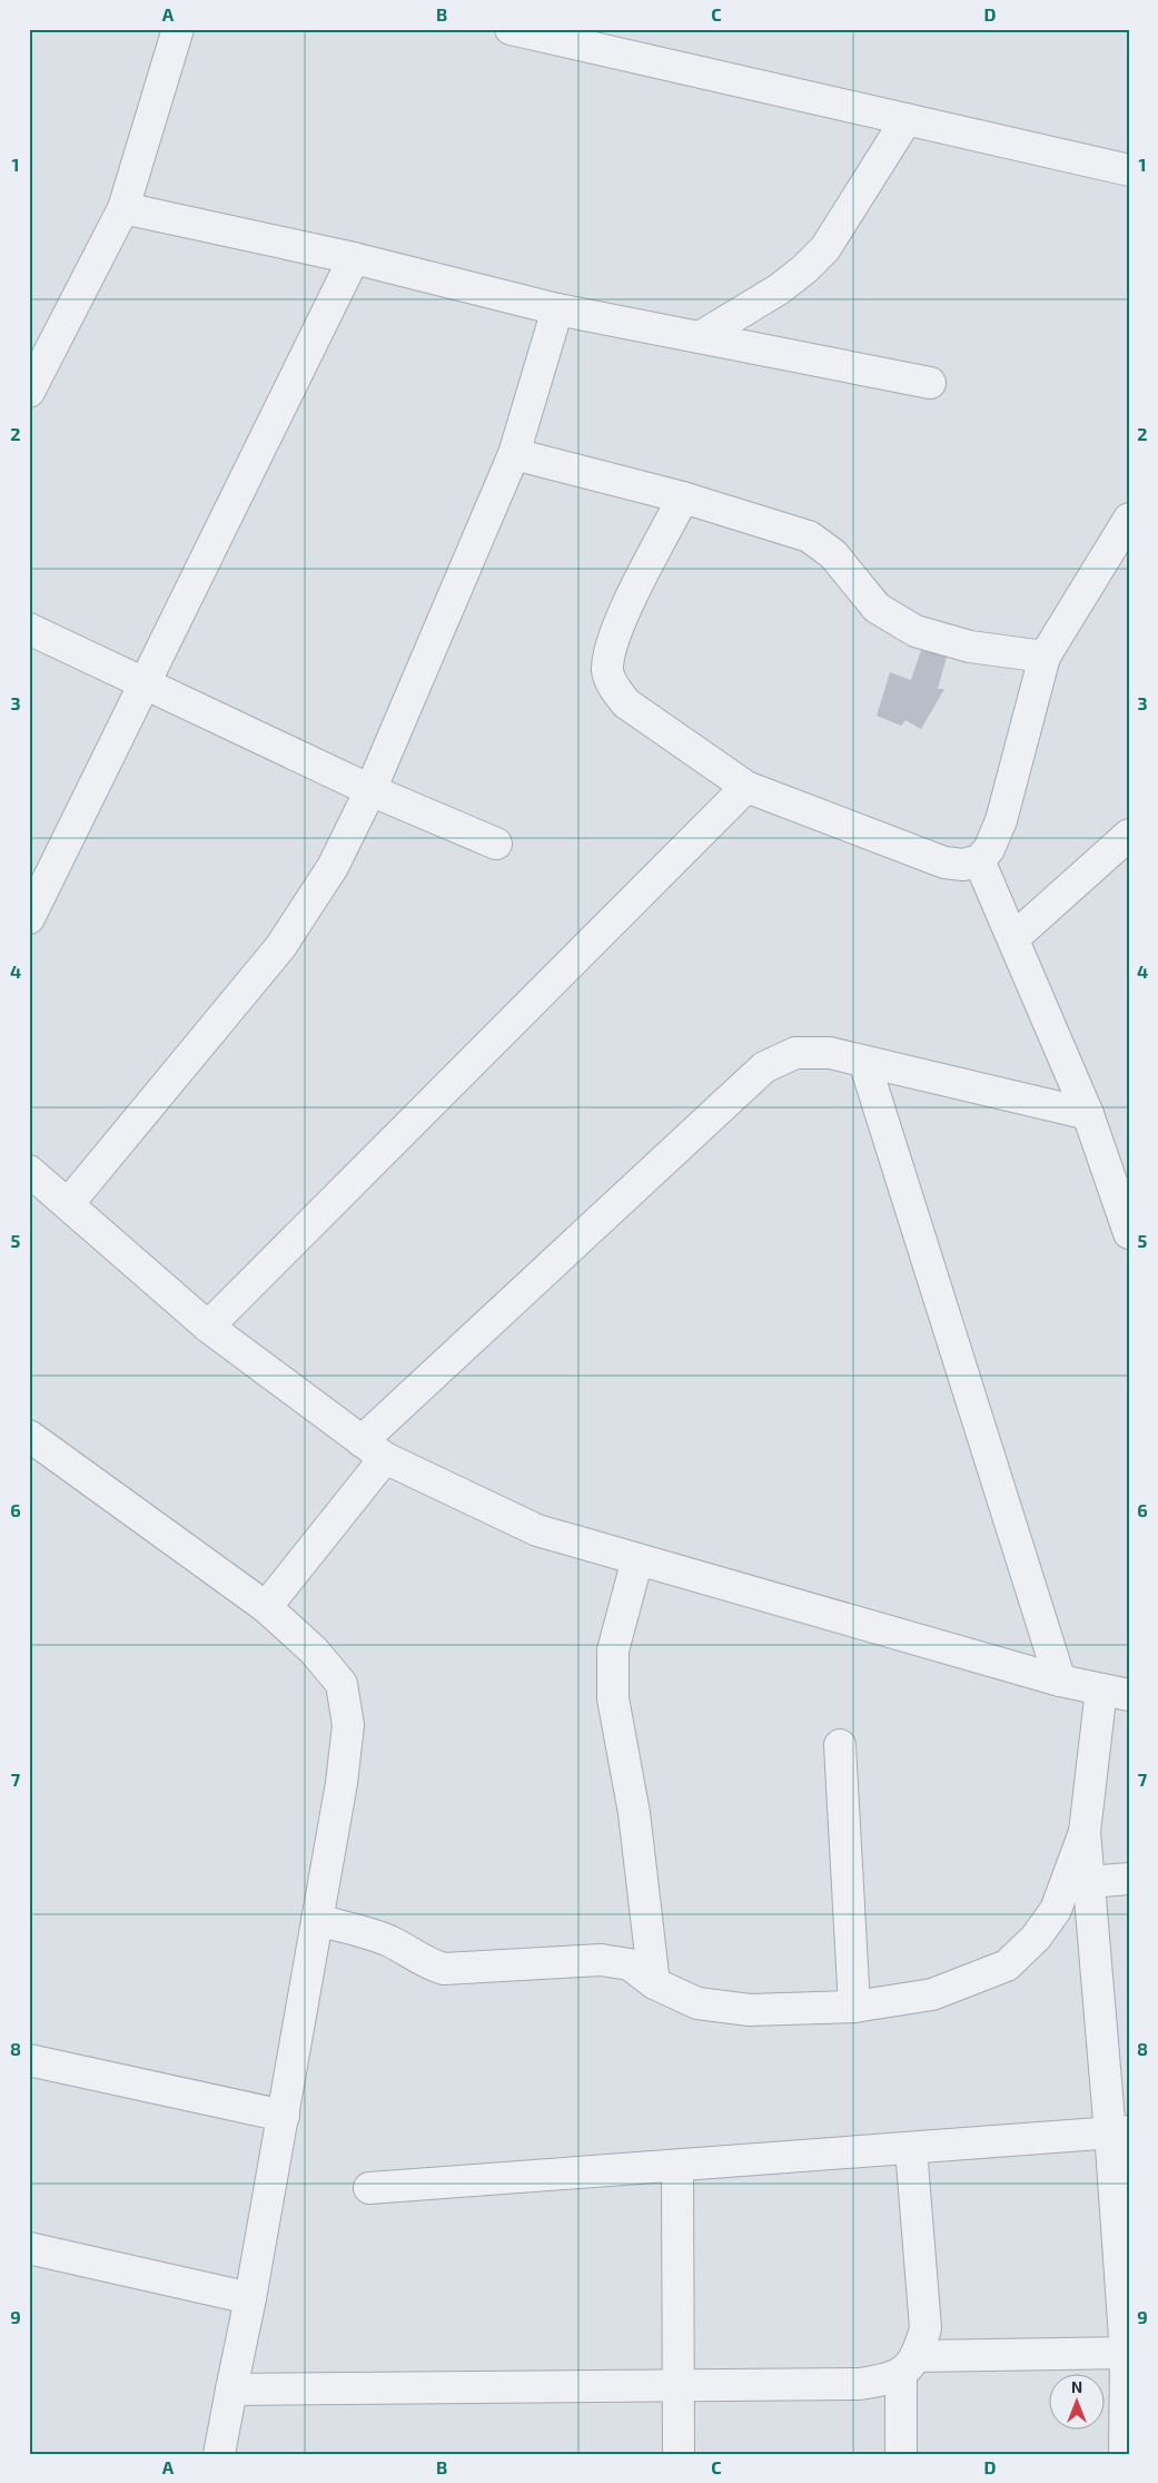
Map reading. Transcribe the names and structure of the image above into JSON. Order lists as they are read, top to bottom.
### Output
{
  "north": "top",
  "grid": {
    "columns": [
      "A",
      "B",
      "C",
      "D"
    ],
    "rows": [
      "1",
      "2",
      "3",
      "4",
      "5",
      "6",
      "7",
      "8",
      "9"
    ]
  }
}
